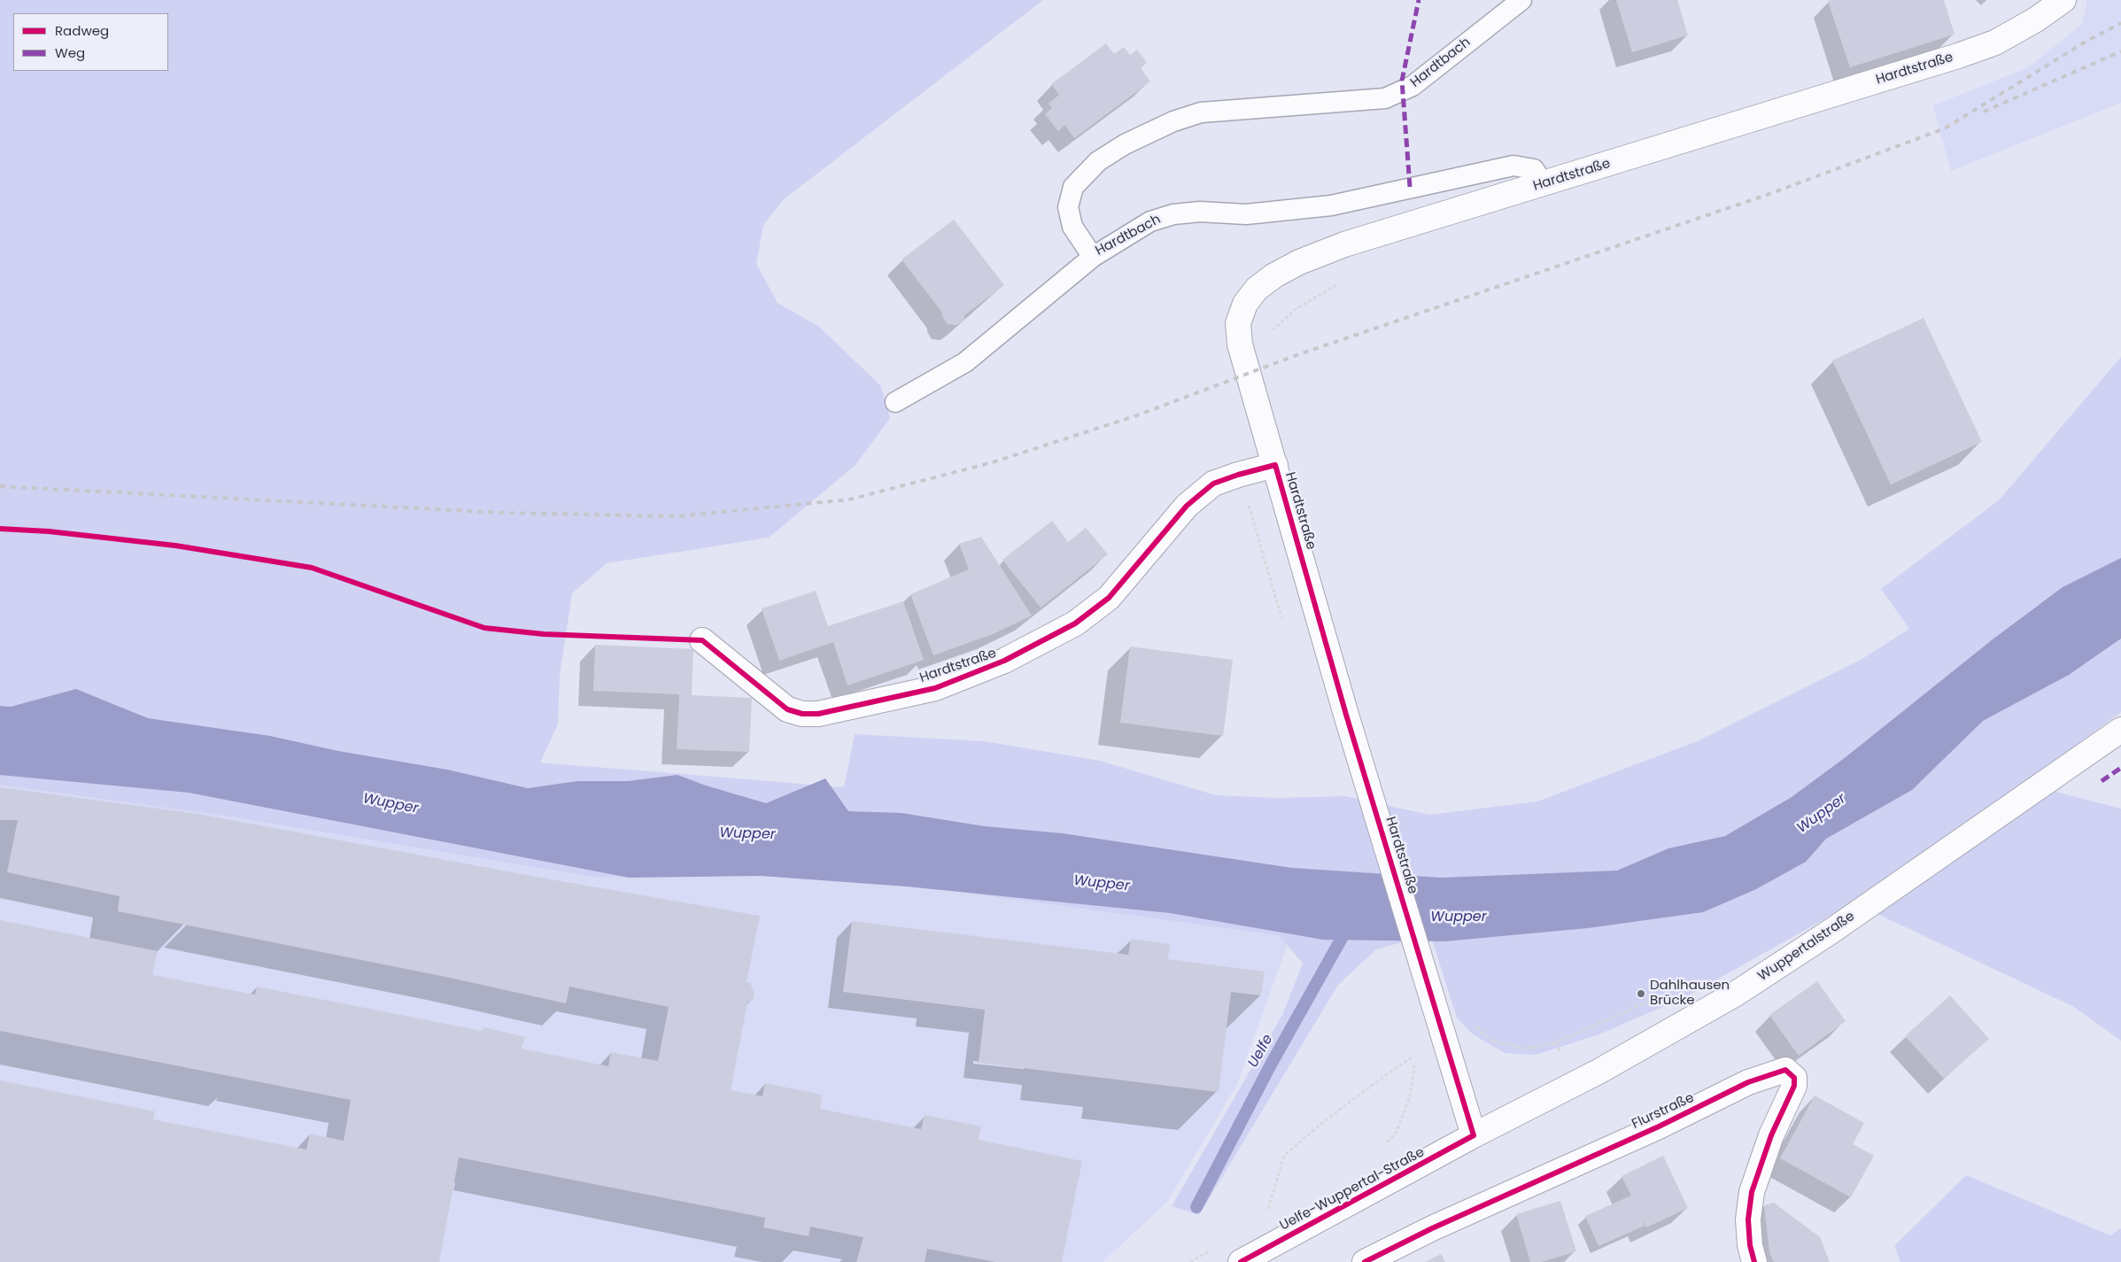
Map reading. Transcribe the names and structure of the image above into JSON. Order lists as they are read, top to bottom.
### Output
{
  "streets": {
    "main road": [
      "Hardtstraße",
      "Wuppertalstraße",
      "Flurstraße",
      "Uelfe-Wuppertal-Straße"
    ],
    "lane": ["Hardtbach"]
  },
  "crossings": [
    ["Hardtbach", "Hardtstraße"],
    ["Hardtstraße", "Wuppertalstraße"],
    ["Hardtstraße", "Uelfe-Wuppertal-Straße"],
    ["Wuppertalstraße", "Uelfe-Wuppertal-Straße"]
  ],
  "water": ["Wupper", "Uelfe"],
  "places": ["Dahlhausen Brücke"],
  "legend": ["Radweg", "Weg"]
}
